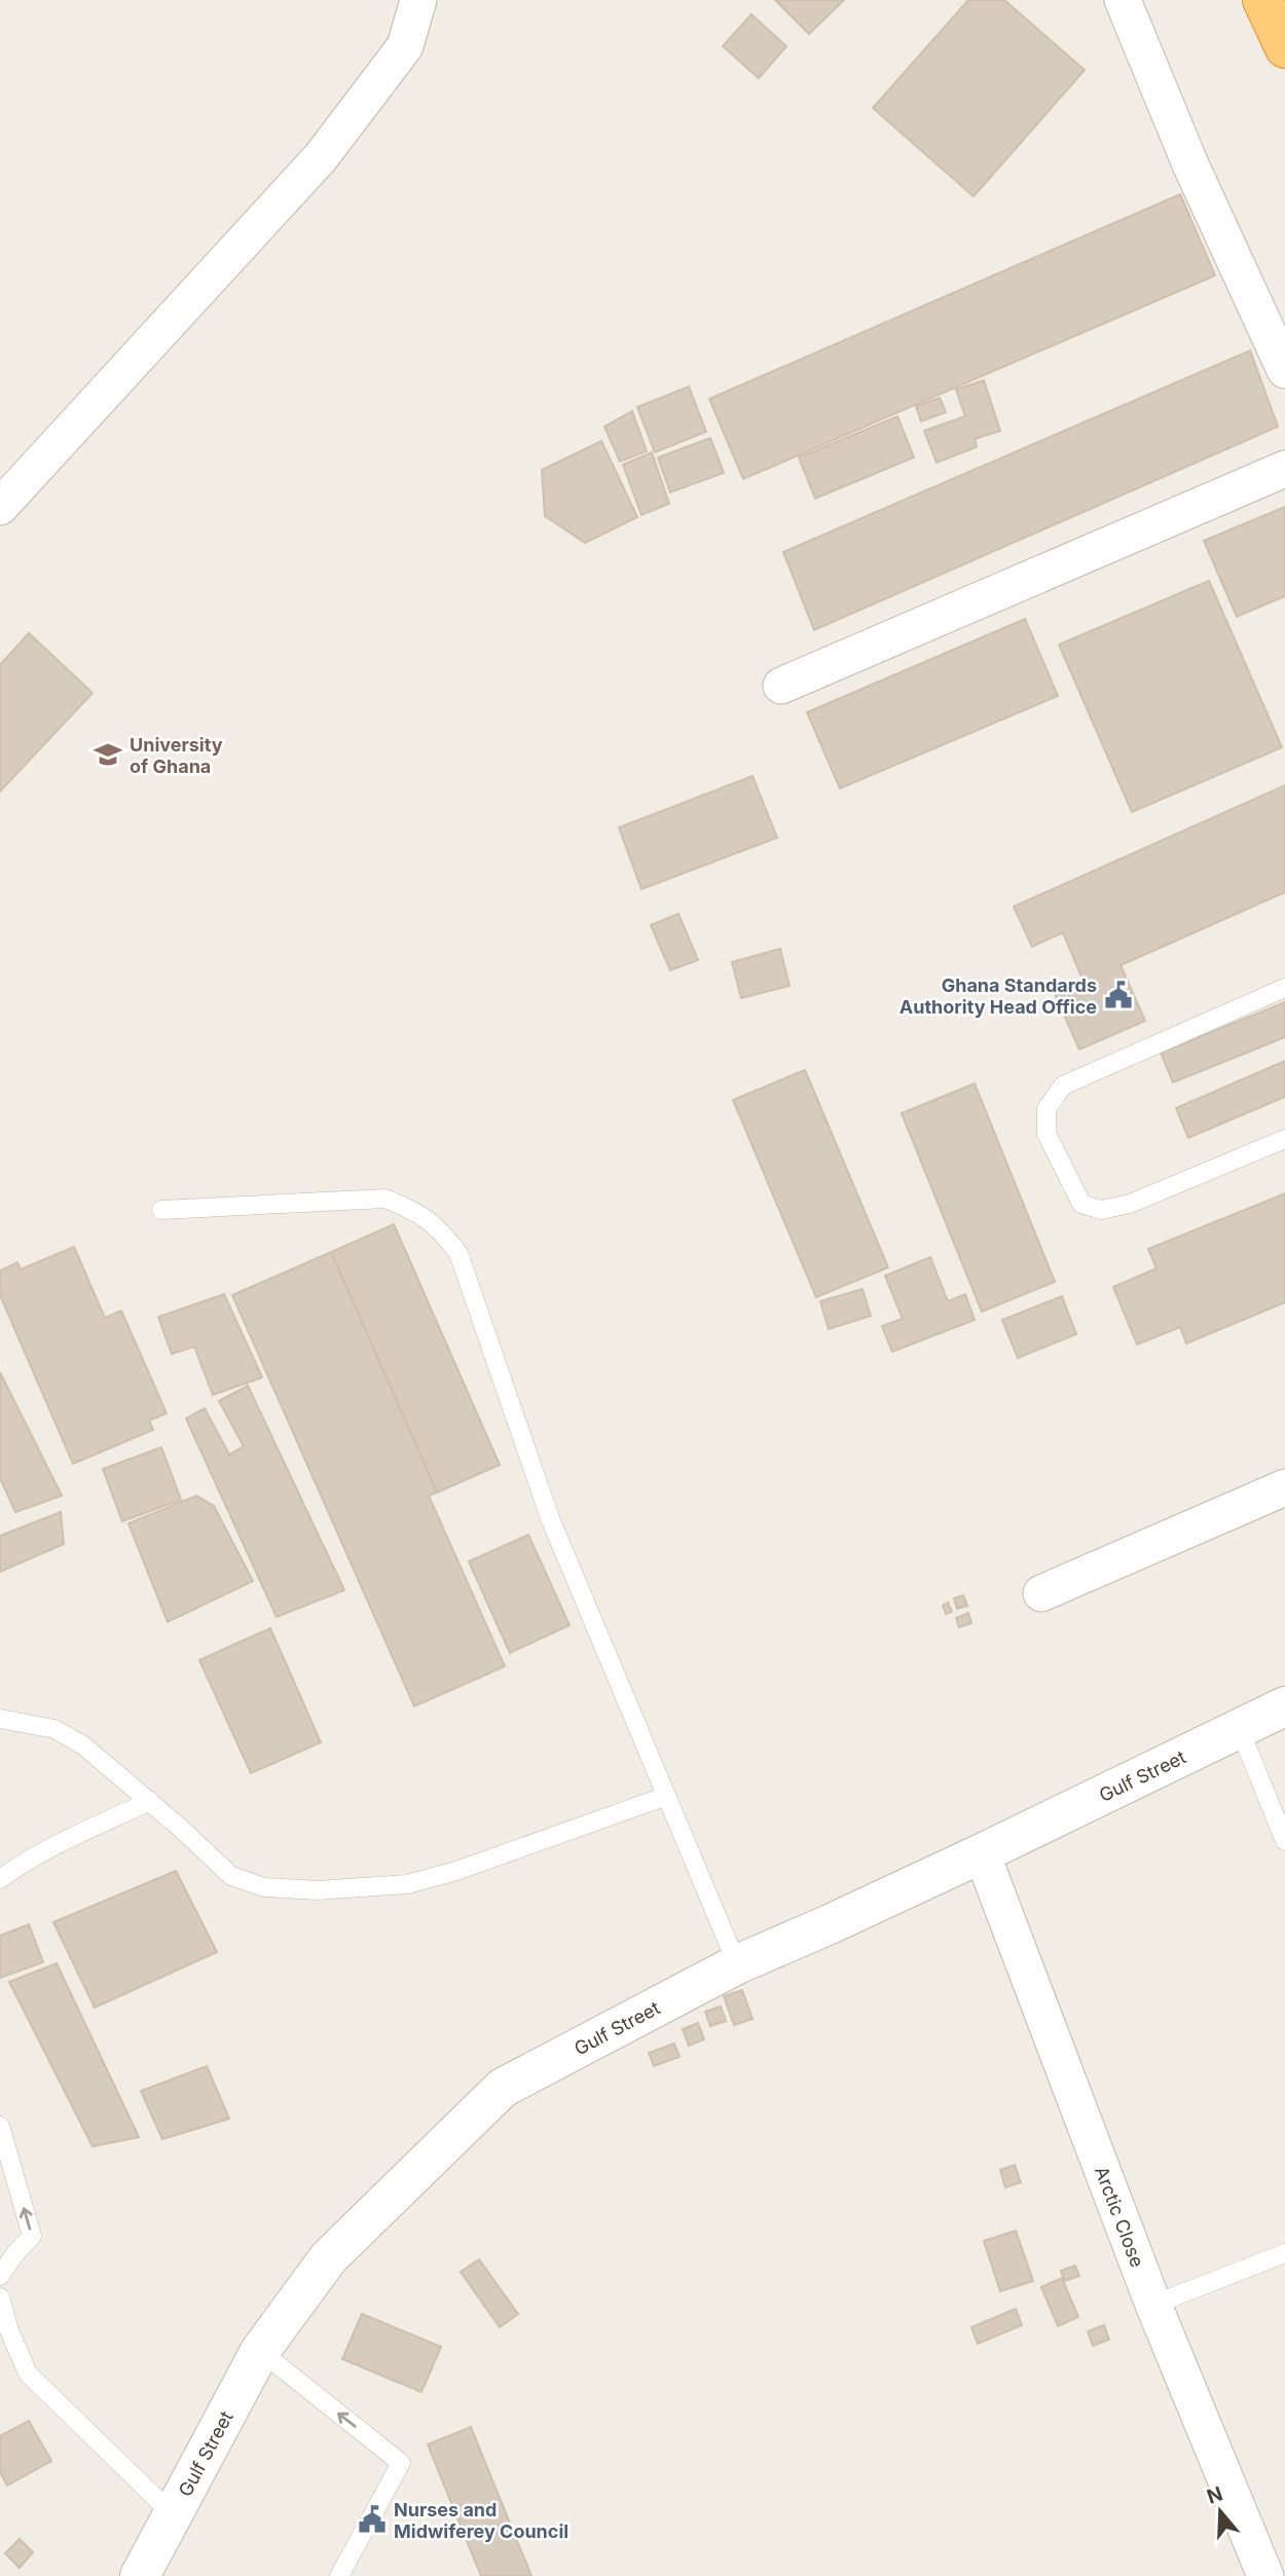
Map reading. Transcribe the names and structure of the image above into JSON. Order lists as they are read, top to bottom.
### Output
{
  "streets": {
    "street": ["Gulf Street", "Arctic Close"]
  },
  "crossings": [
    ["Gulf Street", "Arctic Close"]
  ],
  "places": {
    "school or university": ["University of Ghana"],
    "public building": ["Ghana Standards Authority Head Office", "Nurses and Midwiferey Council"]
  },
  "north": "top"
}
